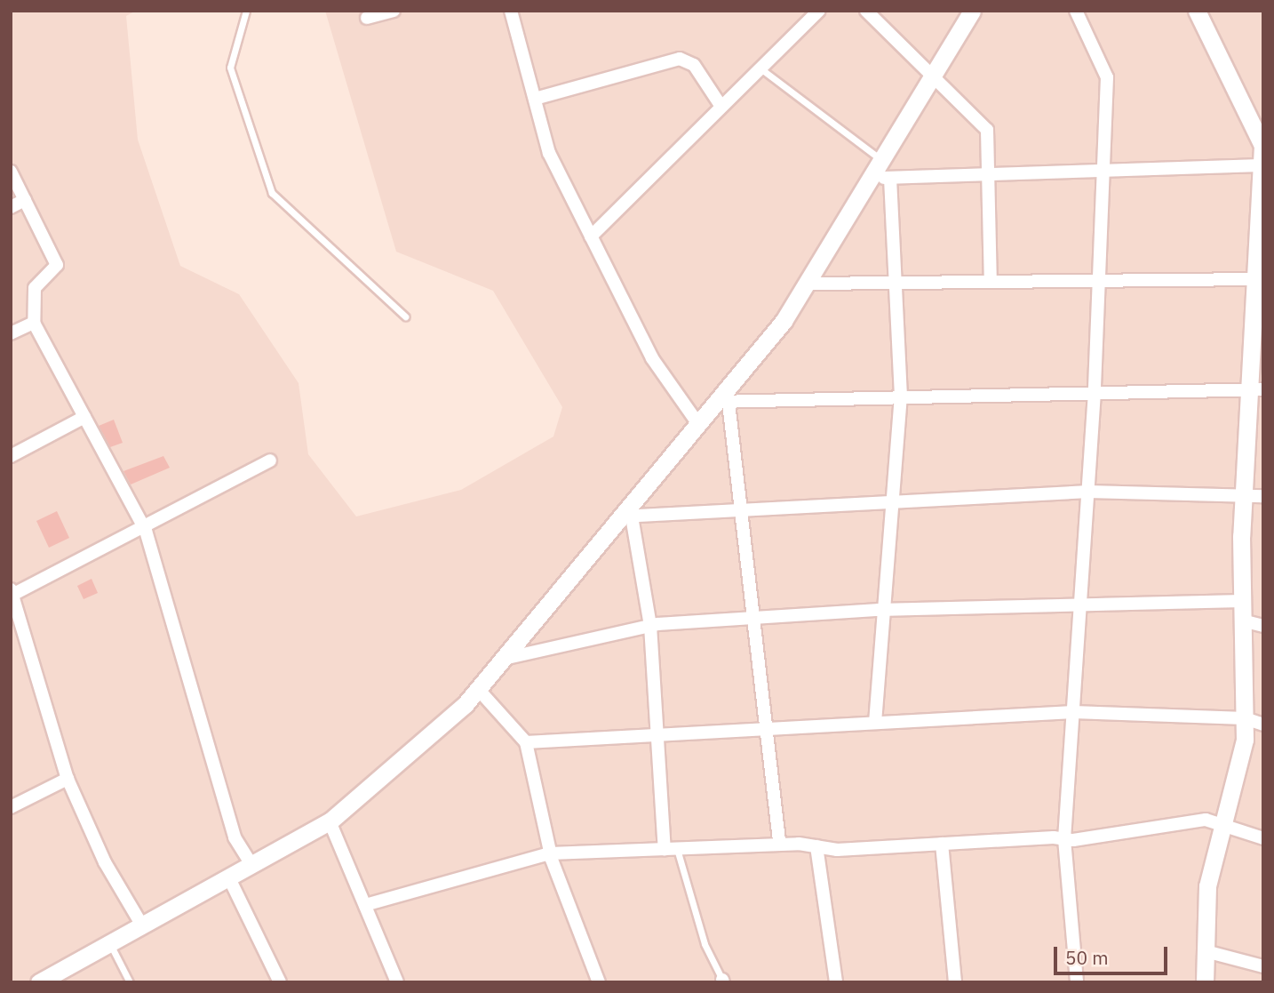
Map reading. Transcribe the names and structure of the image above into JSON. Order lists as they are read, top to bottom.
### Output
{
  "scale_bar": "50 m"
}
